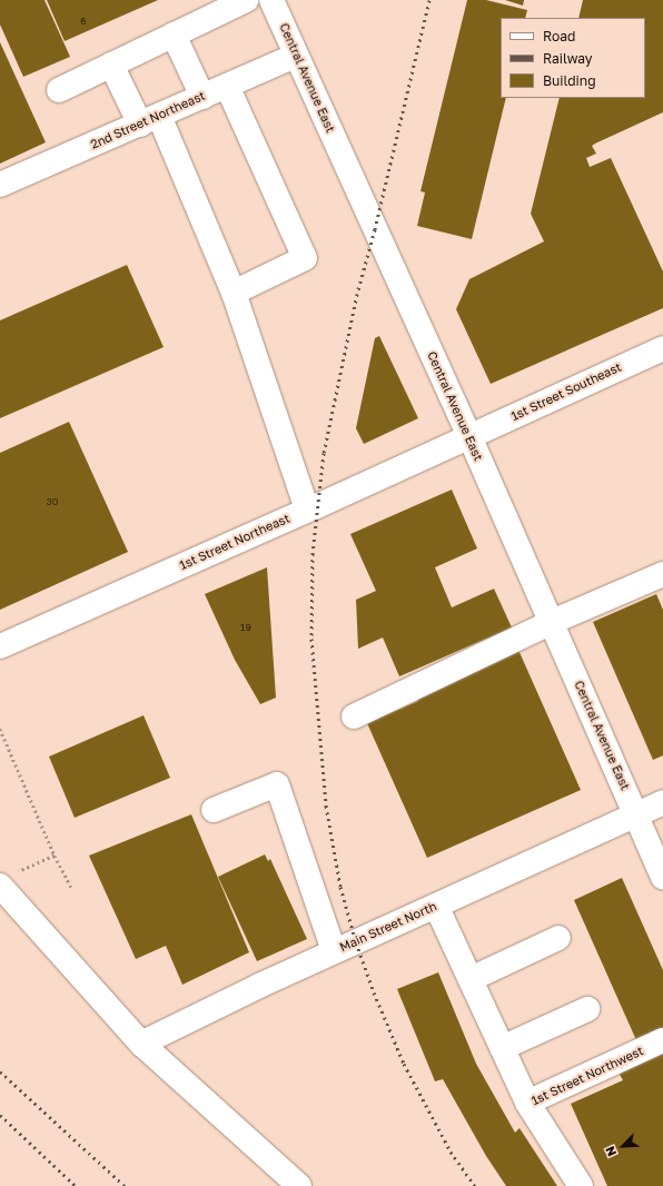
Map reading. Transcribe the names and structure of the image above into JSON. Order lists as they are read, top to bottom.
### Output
{
  "streets": {
    "street": [
      "Central Avenue East",
      "2nd Street Northeast",
      "1st Street Southeast",
      "1st Street Northeast",
      "Main Street North",
      "1st Street Northwest"
    ]
  },
  "crossings": [
    ["Central Avenue East", "2nd Street Northeast"],
    ["Central Avenue East", "1st Street Southeast"],
    ["Central Avenue East", "1st Street Northeast"],
    ["Central Avenue East", "Main Street North"],
    ["1st Street Southeast", "1st Street Northeast"]
  ],
  "house_numbers": ["6", "30", "19"],
  "legend": ["Road", "Railway", "Building"],
  "north": "bottom left"
}
